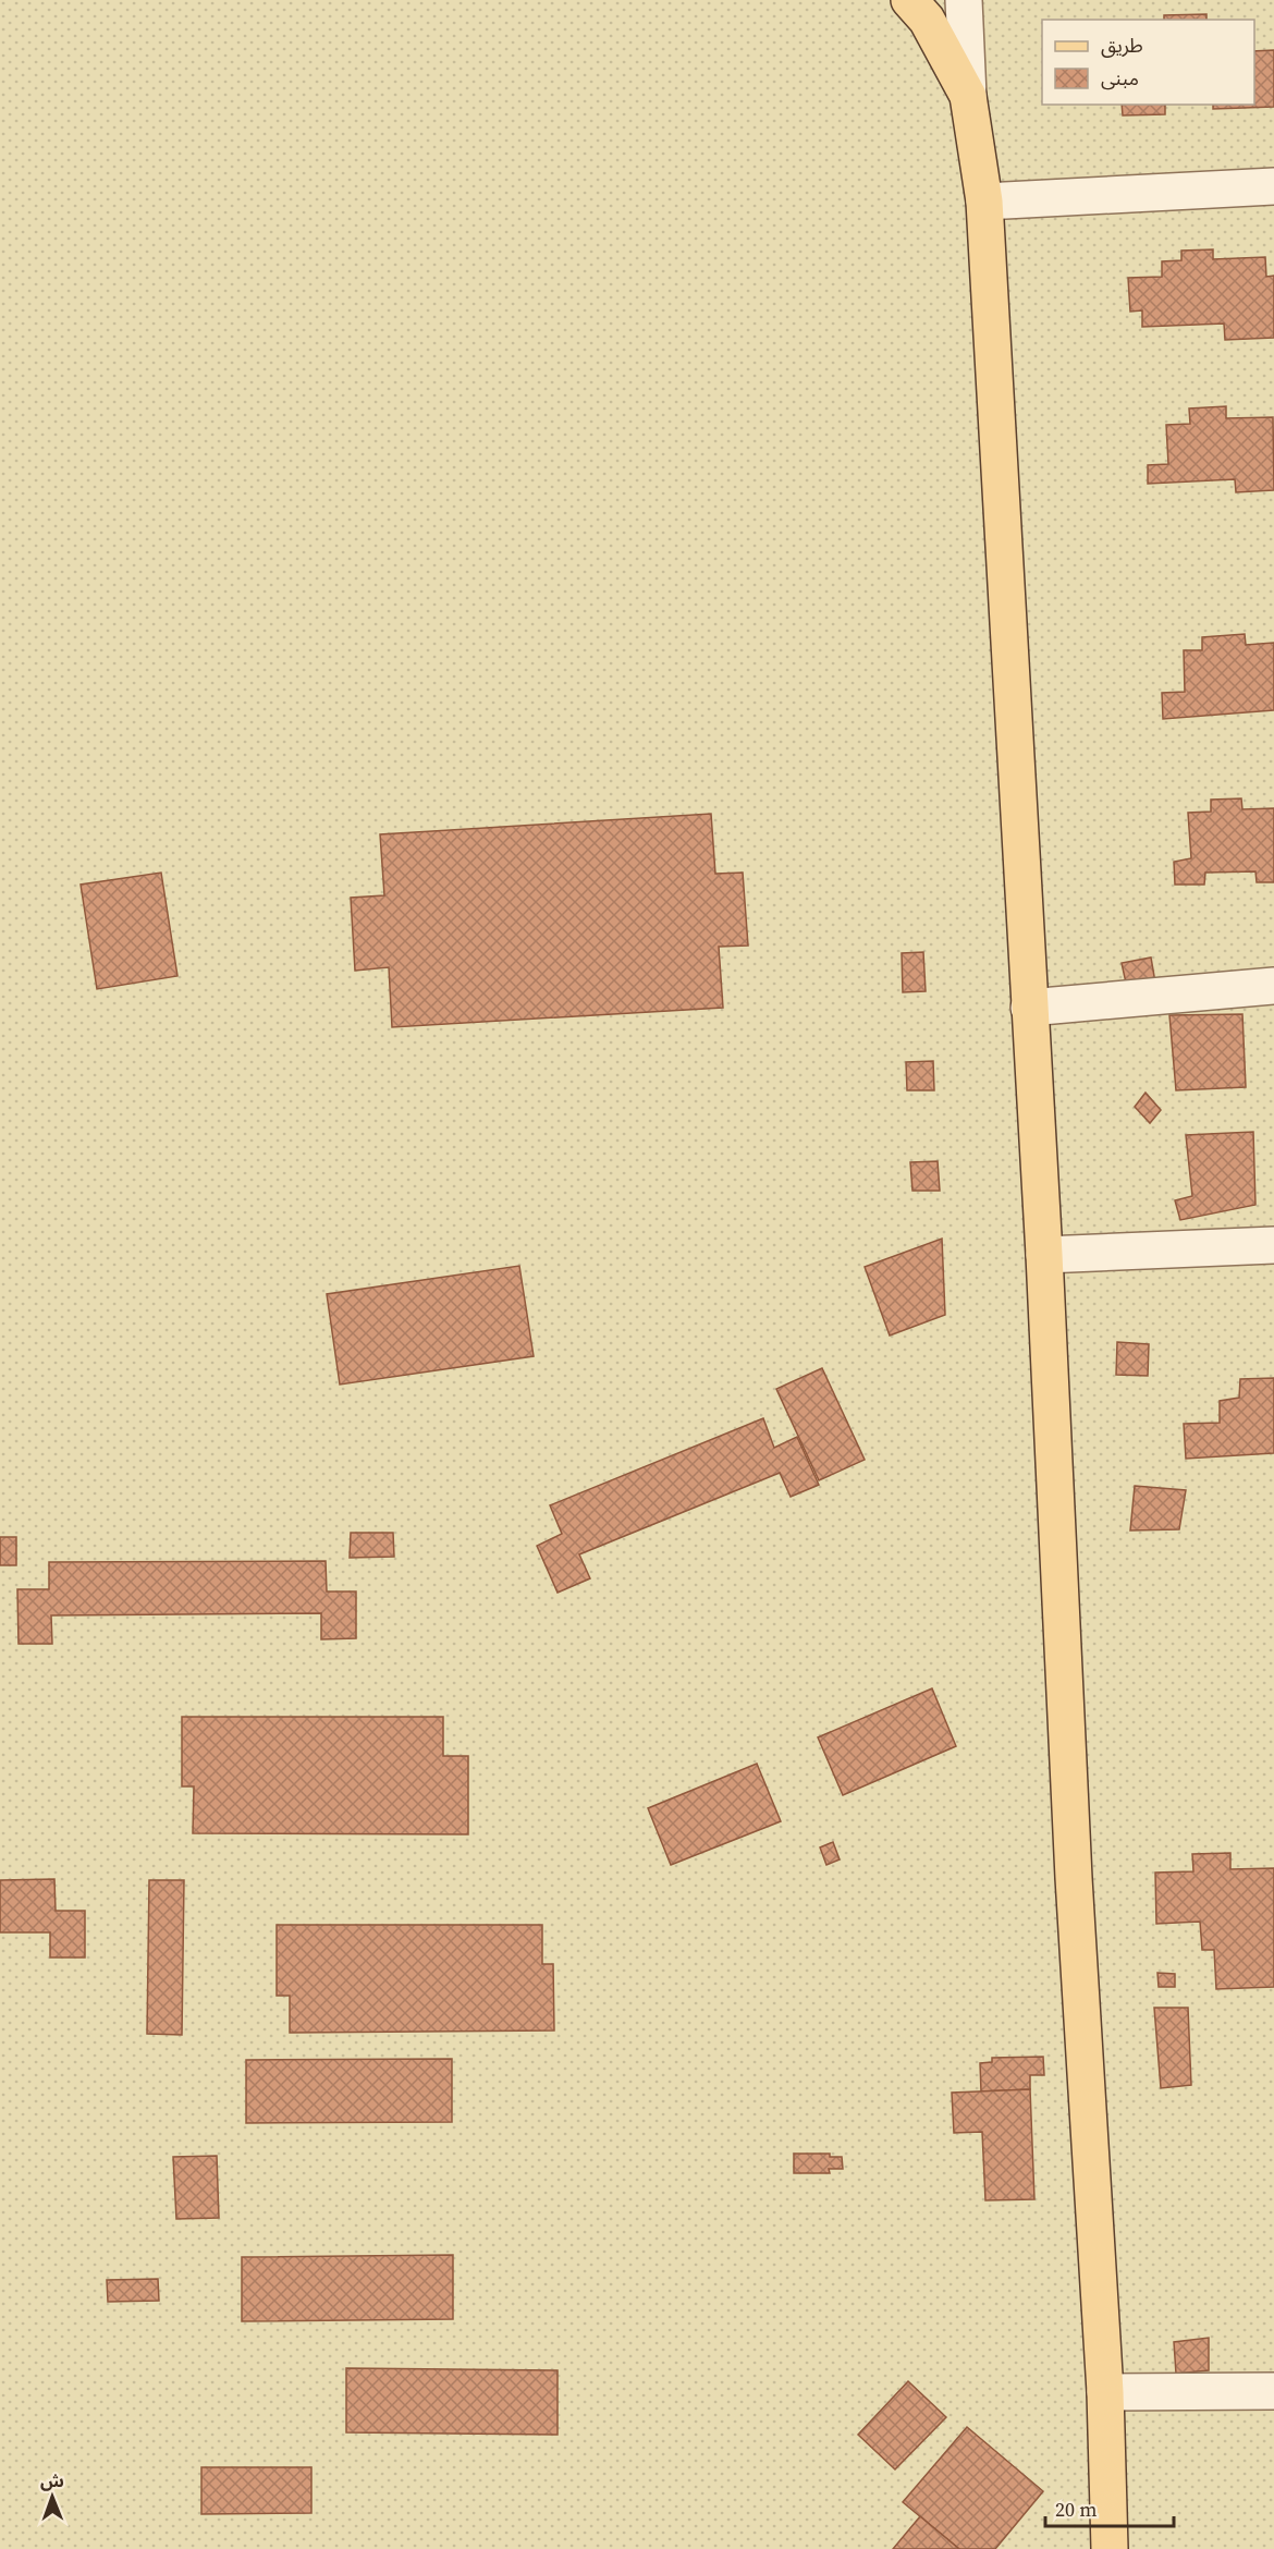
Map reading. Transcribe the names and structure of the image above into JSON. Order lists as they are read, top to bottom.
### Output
{
  "legend": ["طريق", "مبنى"],
  "scale_bar": "20 m",
  "north": "top"
}
